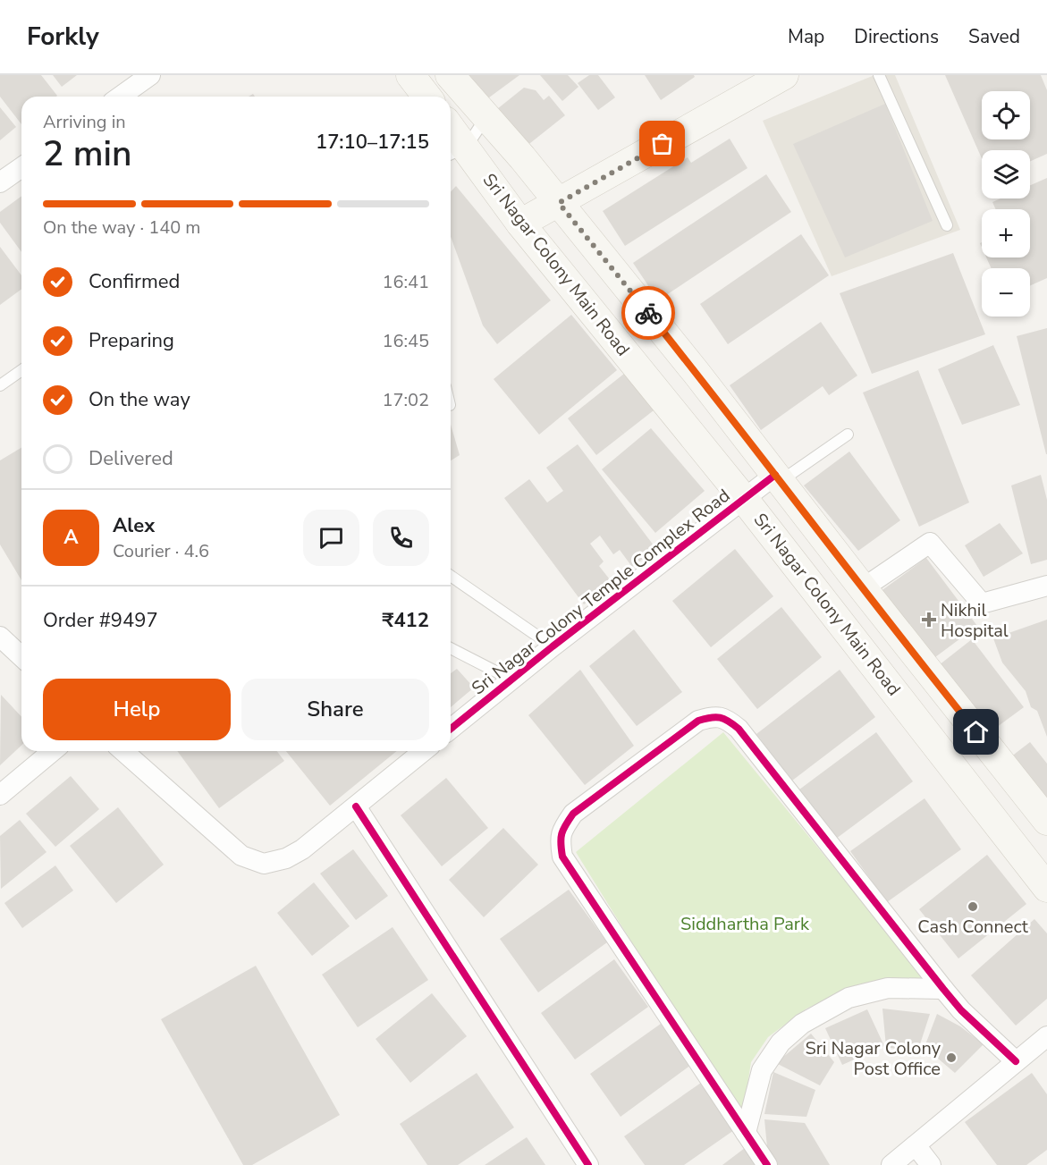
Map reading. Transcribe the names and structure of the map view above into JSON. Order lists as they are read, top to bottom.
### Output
{
  "streets": {
    "main road": ["Sri Nagar Colony Main Road"],
    "street": ["Sri Nagar Colony Temple Complex Road"]
  },
  "crossings": [
    ["Sri Nagar Colony Main Road", "Sri Nagar Colony Temple Complex Road"]
  ],
  "parks": ["Siddhartha Park"],
  "places": {
    "health": ["Nikhil Hospital"],
    "other": ["Cash Connect", "Sri Nagar Colony Post Office"]
  },
  "page": {
    "header": "Forkly",
    "nav": ["Map", "Directions", "Saved"],
    "map_buttons": ["+", "−"],
    "heading": ["2 min", "Arriving in", "17:10–17:15"],
    "panel": [
      "Alex",
      "Courier · 4.6",
      "Order #9497",
      "₹412"
    ],
    "bar": "On the way · 140 m",
    "list": [
      ["Confirmed", "16:41"],
      ["Preparing", "16:45"],
      ["On the way", "17:02"],
      "Delivered"
    ],
    "round": "A",
    "buttons": ["Help", "Share"]
  }
}
